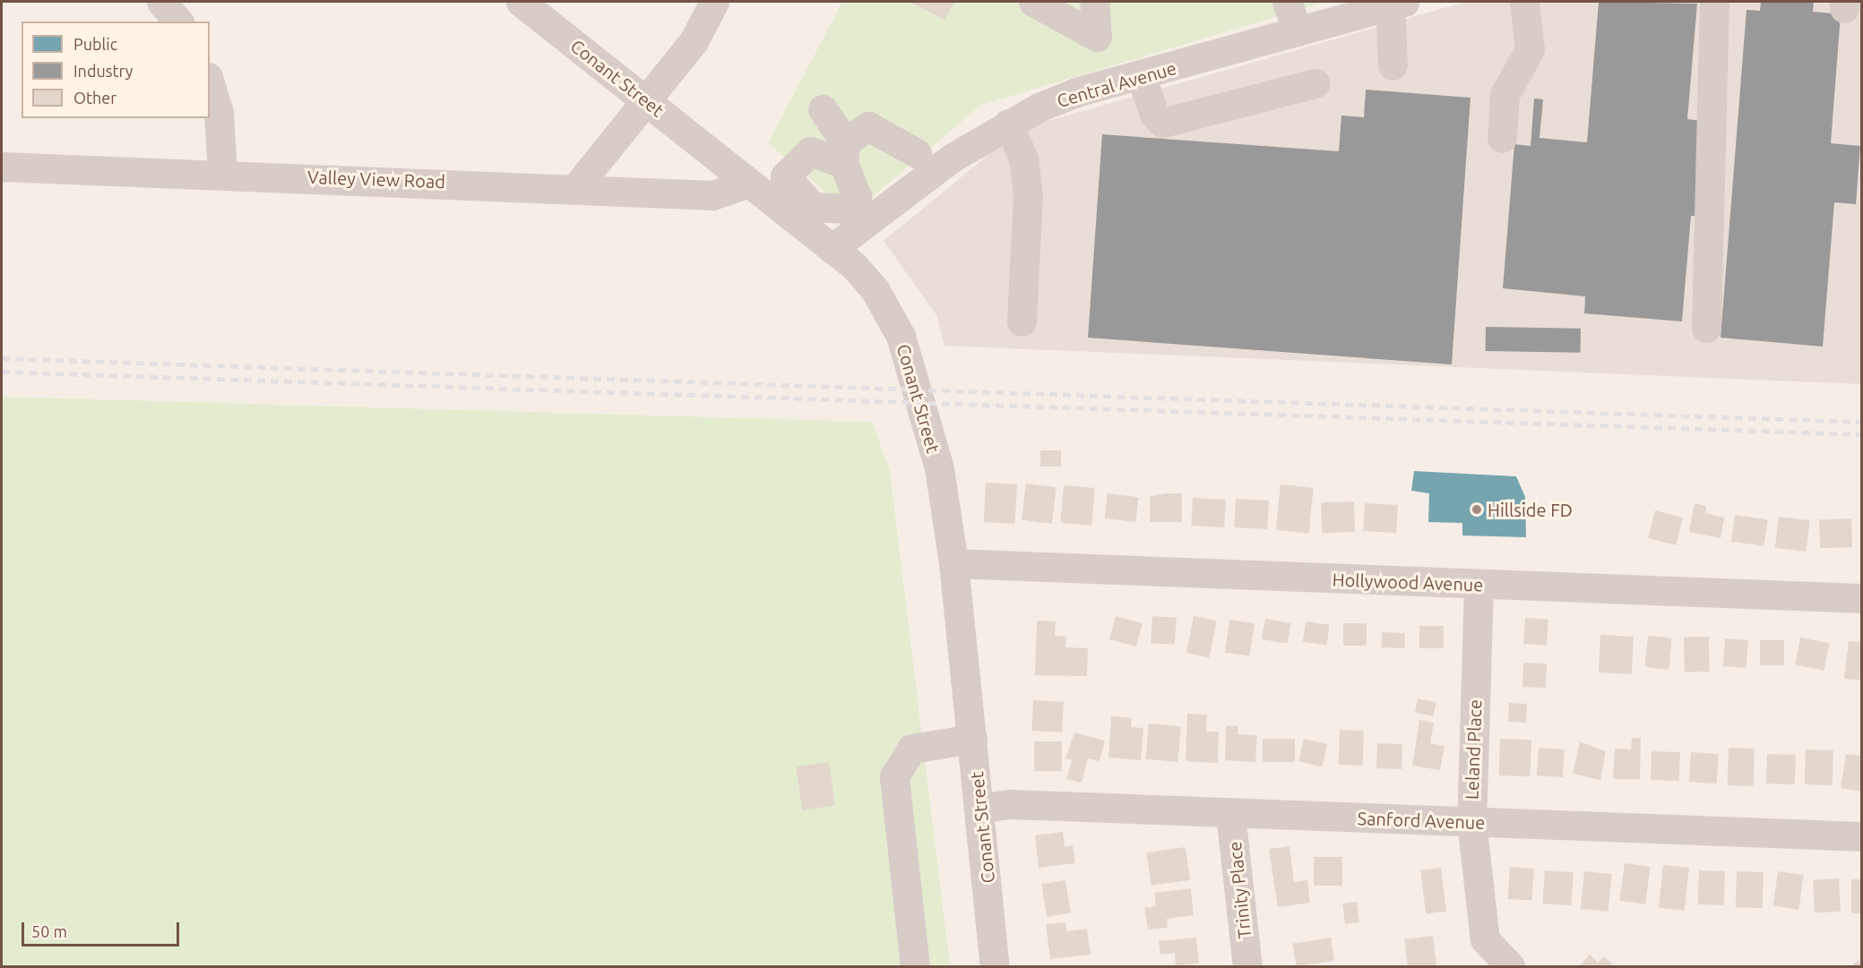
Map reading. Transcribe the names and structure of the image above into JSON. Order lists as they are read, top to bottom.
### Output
{
  "streets": {
    "street": [
      "Conant Street",
      "Central Avenue",
      "Valley View Road",
      "Hollywood Avenue",
      "Leland Place",
      "Sanford Avenue",
      "Trinity Place"
    ]
  },
  "crossings": [
    ["Conant Street", "Central Avenue"],
    ["Conant Street", "Valley View Road"],
    ["Conant Street", "Hollywood Avenue"],
    ["Conant Street", "Sanford Avenue"],
    ["Hollywood Avenue", "Leland Place"],
    ["Leland Place", "Sanford Avenue"],
    ["Sanford Avenue", "Trinity Place"]
  ],
  "places": ["Hillside FD"],
  "legend": ["Public", "Industry", "Other"],
  "scale_bar": "50 m"
}
